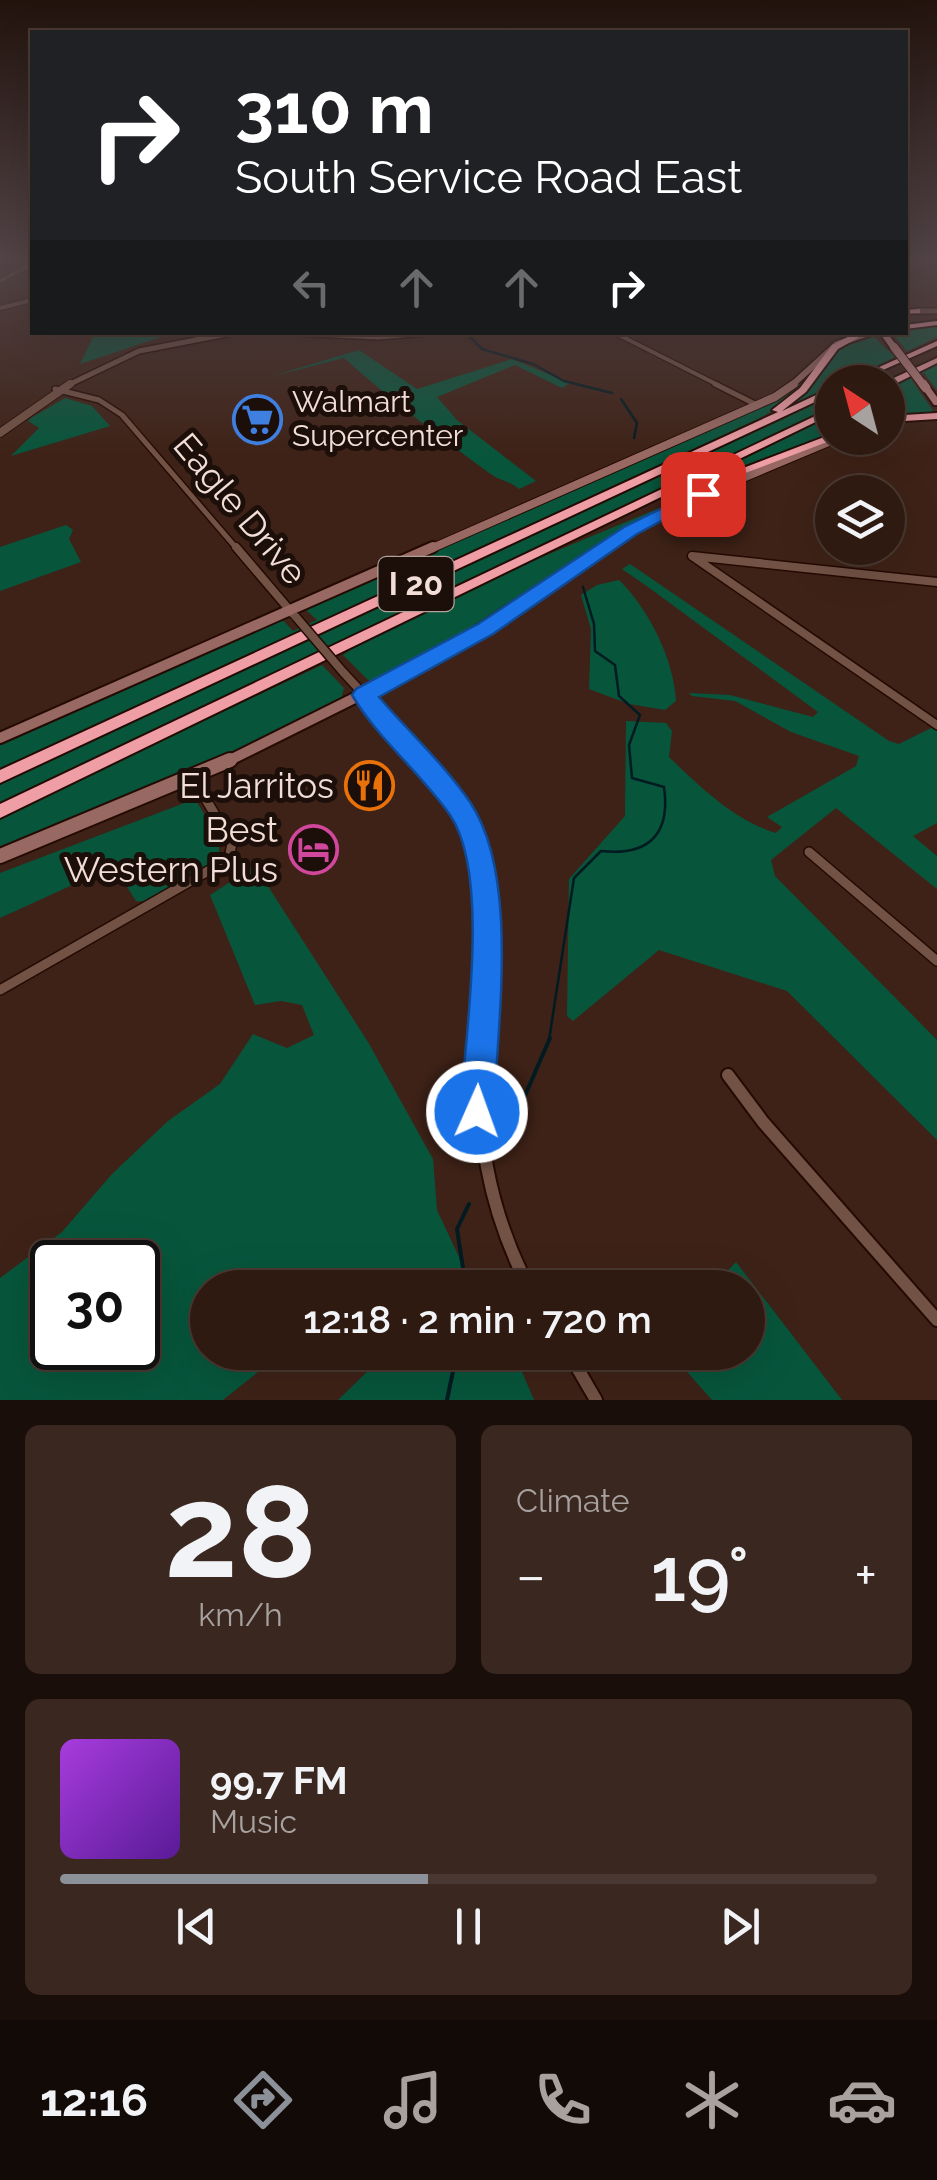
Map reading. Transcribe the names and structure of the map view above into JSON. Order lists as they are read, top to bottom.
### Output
{
  "streets": {
    "highway": ["I 20"],
    "street": ["Eagle Drive"]
  },
  "places": {
    "supermarket": ["Walmart Supercenter"],
    "restaurant": ["El Jarritos"],
    "hotel": ["Best Western Plus"]
  },
  "north": "top left",
  "page": {
    "turn": ["310 m", "South Service Road East"],
    "limit": "30",
    "trip": "12:18 · 2 min · 720 m",
    "tile": [
      ["28", "km/h"],
      "Climate"
    ],
    "heat": ["−", "19°", "+"],
    "song": ["99.7 FM", "Music"],
    "tabs": "12:16"
  }
}
